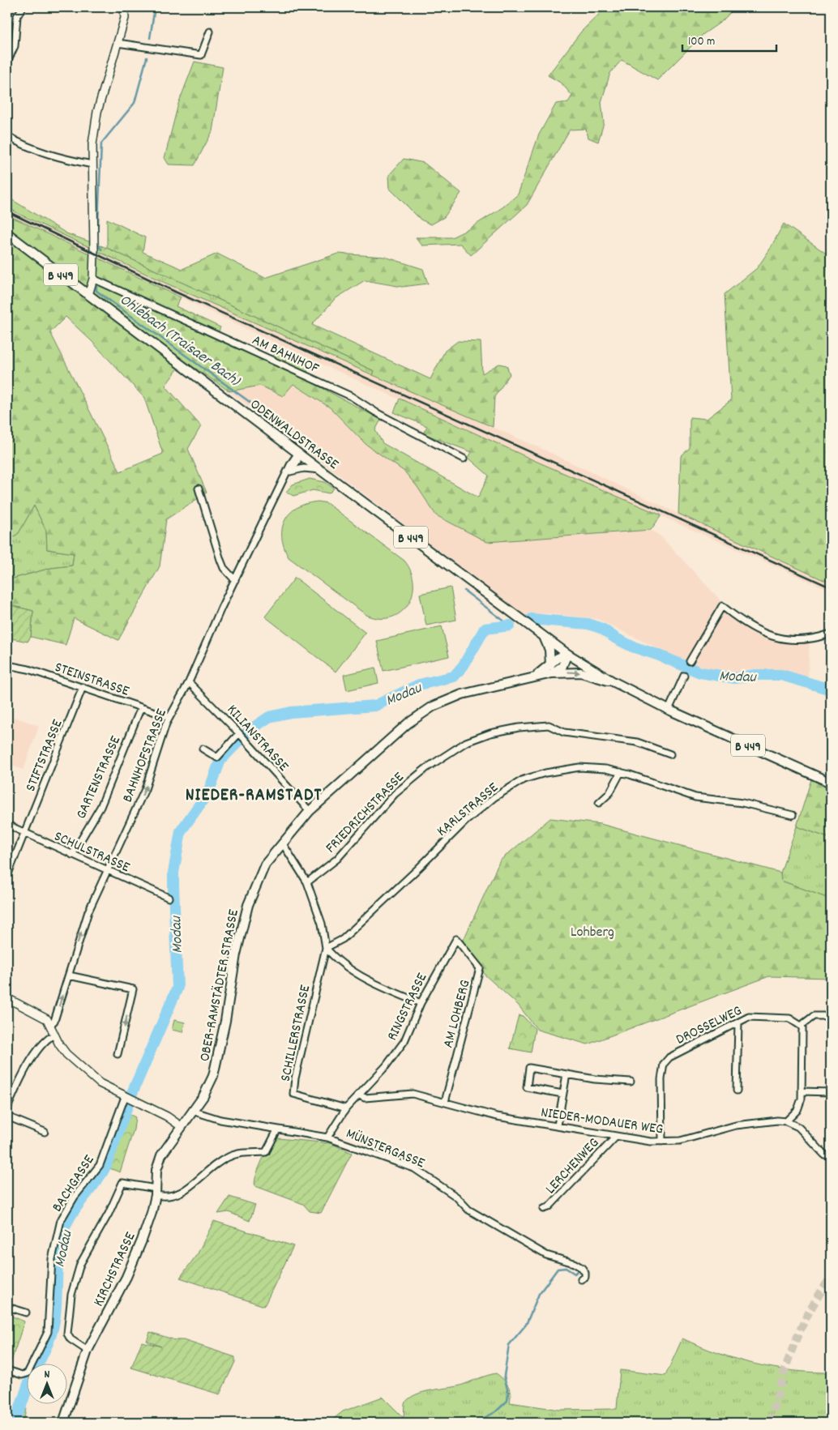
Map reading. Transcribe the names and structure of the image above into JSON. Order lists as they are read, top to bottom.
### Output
{
  "streets": {
    "main road": [
      "B 449",
      "ODENWALDSTRASSE",
      "OBER-RAMSTÄDTER STRASSE",
      "KIRCHSTRASSE"
    ],
    "street": [
      "AM BAHNHOF",
      "STEINSTRASSE",
      "KILIANSTRASSE",
      "STIFTSTRASSE",
      "BAHNHOFSTRASSE",
      "GARTENSTRASSE",
      "KARLSTRASSE",
      "FRIEDRICHSTRASSE",
      "SCHULSTRASSE",
      "RINGSTRASSE",
      "AM LOHBERG",
      "DROSSELWEG",
      "SCHILLERSTRASSE",
      "NIEDER-MODAUER WEG",
      "MÜNSTERGASSE",
      "LERCHENWEG",
      "BACHGASSE"
    ]
  },
  "crossings": [
    ["B 449", "ODENWALDSTRASSE"],
    ["B 449", "OBER-RAMSTÄDTER STRASSE"],
    ["ODENWALDSTRASSE", "BAHNHOFSTRASSE"],
    ["ODENWALDSTRASSE", "OBER-RAMSTÄDTER STRASSE"],
    ["STEINSTRASSE", "STIFTSTRASSE"],
    ["STEINSTRASSE", "BAHNHOFSTRASSE"],
    ["STEINSTRASSE", "GARTENSTRASSE"],
    ["KILIANSTRASSE", "BAHNHOFSTRASSE"],
    ["KILIANSTRASSE", "OBER-RAMSTÄDTER STRASSE"],
    ["STIFTSTRASSE", "SCHULSTRASSE"],
    ["BAHNHOFSTRASSE", "SCHULSTRASSE"],
    ["GARTENSTRASSE", "SCHULSTRASSE"],
    ["KARLSTRASSE", "SCHILLERSTRASSE"],
    ["OBER-RAMSTÄDTER STRASSE", "MÜNSTERGASSE"],
    ["OBER-RAMSTÄDTER STRASSE", "KIRCHSTRASSE"],
    ["RINGSTRASSE", "AM LOHBERG"],
    ["RINGSTRASSE", "SCHILLERSTRASSE"],
    ["RINGSTRASSE", "NIEDER-MODAUER WEG"],
    ["RINGSTRASSE", "MÜNSTERGASSE"],
    ["AM LOHBERG", "NIEDER-MODAUER WEG"],
    ["DROSSELWEG", "NIEDER-MODAUER WEG"],
    ["NIEDER-MODAUER WEG", "LERCHENWEG"]
  ],
  "one_way": ["BAHNHOFSTRASSE"],
  "districts": ["NIEDER-RAMSTADT"],
  "water": ["Ohlebach (Traisaer Bach)", "Modau"],
  "parks": ["Lohberg"],
  "scale_bar": "100 m",
  "north": "top"
}
